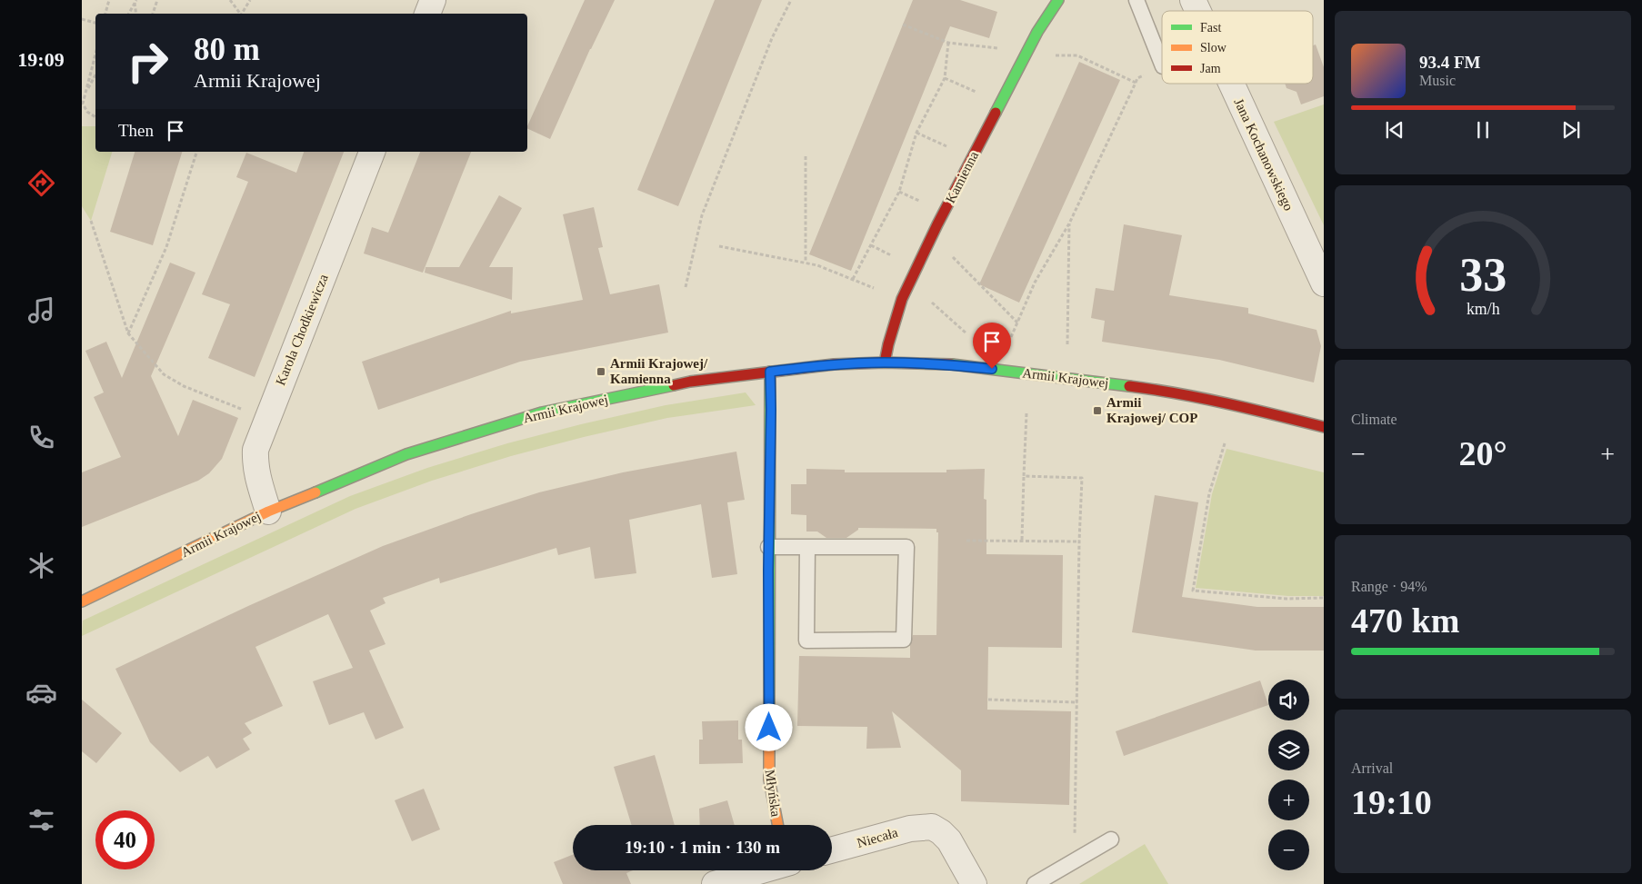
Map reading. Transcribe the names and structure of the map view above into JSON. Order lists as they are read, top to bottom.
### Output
{
  "streets": {
    "street": [
      "Jana Kochanowskiego",
      "Kamienna",
      "Karola Chodkiewicza",
      "Armii Krajowej",
      "Młyńska",
      "Niecała"
    ]
  },
  "crossings": [
    ["Kamienna", "Armii Krajowej"],
    ["Karola Chodkiewicza", "Armii Krajowej"],
    ["Armii Krajowej", "Młyńska"]
  ],
  "places": {
    "transit": ["Armii Krajowej/ Kamienna", "Armii Krajowej/ COP"]
  },
  "legend": ["Fast", "Slow", "Jam"],
  "page": {
    "tabs": "19:09",
    "turn": ["80 m", "Armii Krajowej"],
    "song": ["93.4 FM", "Music"],
    "then": "Then",
    "tile": [
      "Climate",
      ["Range · 94%", "470 km"],
      ["Arrival", "19:10"]
    ],
    "heat": ["−", "20°", "+"],
    "map_buttons": ["+", "−"],
    "limit": "40",
    "trip": "19:10 · 1 min · 130 m",
    "gauge": ["33", "km/h"]
  }
}
